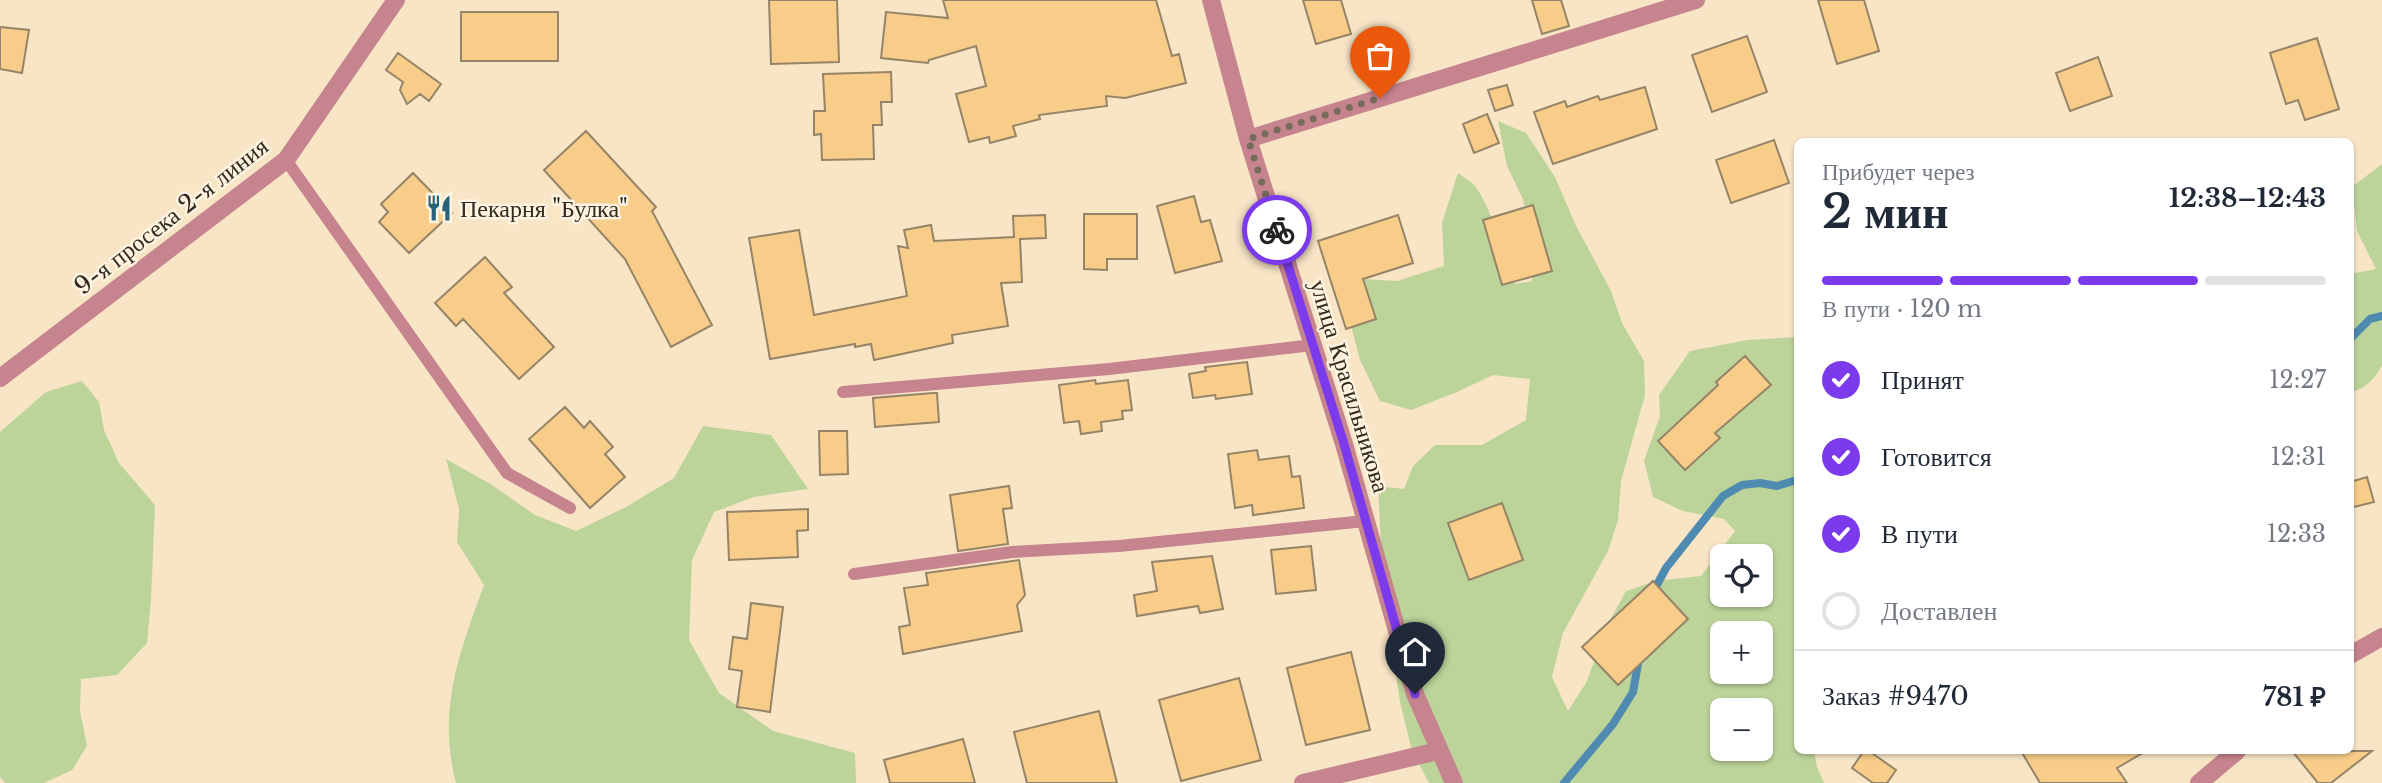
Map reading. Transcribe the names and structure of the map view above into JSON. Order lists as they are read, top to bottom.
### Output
{
  "streets": {
    "street": ["9-я просека 2-я линия", "улица Красильникова"]
  },
  "places": {
    "restaurant": ["Пекарня \"Булка\""]
  },
  "page": {
    "heading": ["2 мин", "Прибудет через", "12:38–12:43"],
    "panel": ["Заказ #9470", "781 ₽"],
    "bar": "В пути · 120 m",
    "list": [
      ["Принят", "12:27"],
      ["Готовится", "12:31"],
      ["В пути", "12:33"],
      "Доставлен"
    ],
    "map_buttons": ["+", "−"]
  }
}
